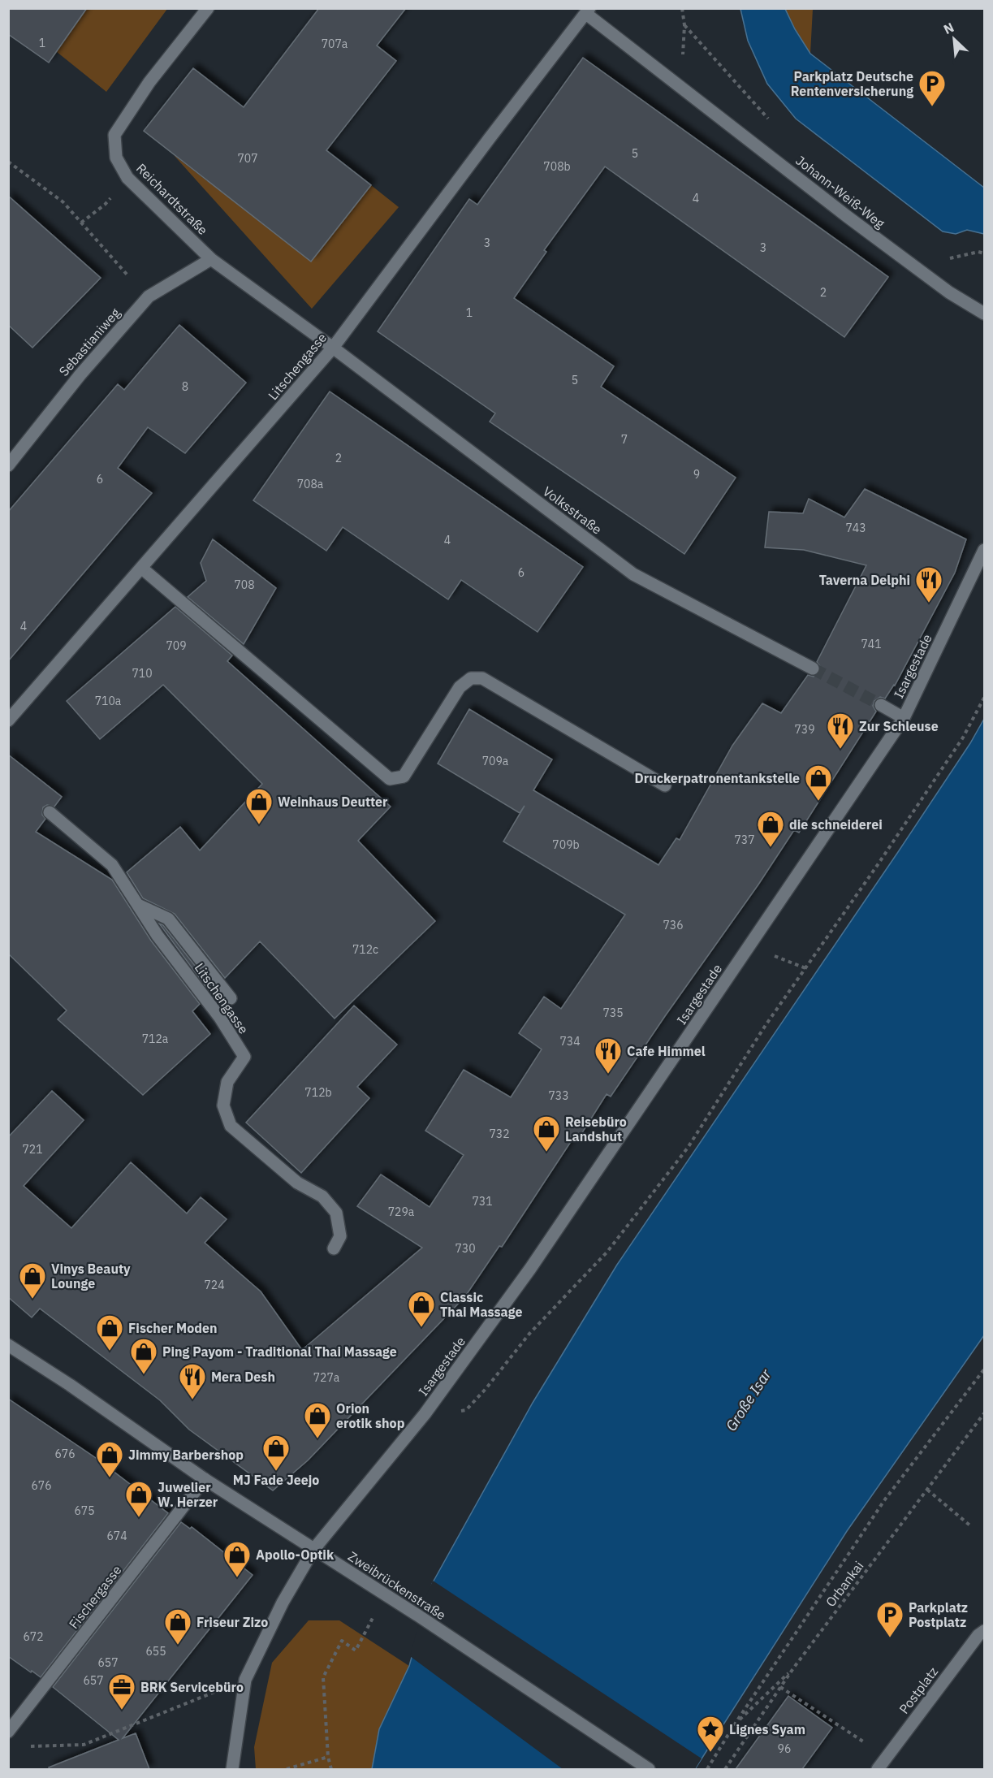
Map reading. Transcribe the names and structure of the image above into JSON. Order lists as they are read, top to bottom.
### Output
{
  "streets": {
    "street": [
      "Johann-Weiß-Weg",
      "Reichardtstraße",
      "Sebastianiweg",
      "Litschengasse",
      "Volksstraße",
      "Isargestade",
      "Zweibrückenstraße",
      "Fischergasse",
      "Postplatz"
    ],
    "path": ["Orbankai"]
  },
  "crossings": [
    ["Johann-Weiß-Weg", "Litschengasse"],
    ["Reichardtstraße", "Sebastianiweg"],
    ["Reichardtstraße", "Litschengasse"],
    ["Reichardtstraße", "Volksstraße"],
    ["Litschengasse", "Volksstraße"],
    ["Isargestade", "Zweibrückenstraße"],
    ["Zweibrückenstraße", "Fischergasse"]
  ],
  "water": ["Große Isar"],
  "places": {
    "parking": ["Parkplatz Deutsche Rentenversicherung", "Parkplatz Postplatz"],
    "restaurant": [
      "Taverna Delphi",
      "Zur Schleuse",
      "Cafe Himmel",
      "Mera Desh"
    ],
    "shop": [
      "Druckerpatronentankstelle",
      "Weinhaus Deutter",
      "die schneiderei",
      "Reisebüro Landshut",
      "Vinys Beauty Lounge",
      "Classic Thai Massage",
      "Fischer Moden",
      "Ping Payom - Traditional Thai Massage",
      "Orion erotik shop",
      "MJ Fade Jeejo",
      "Jimmy Barbershop",
      "Juwelier W. Herzer",
      "Apollo-Optik",
      "Friseur Zizo"
    ],
    "office": ["BRK Servicebüro"],
    "place": ["Lignes Syam"]
  },
  "house_numbers": [
    "1",
    "707a",
    "5",
    "707",
    "708b",
    "4",
    "3",
    "3",
    "2",
    "1",
    "5",
    "8",
    "7",
    "2",
    "9",
    "6",
    "708a",
    "743",
    "4",
    "6",
    "708",
    "4",
    "741",
    "709",
    "710",
    "710a",
    "739",
    "709a",
    "737",
    "709b",
    "736",
    "712c",
    "735",
    "712a",
    "734",
    "712b",
    "733",
    "732",
    "721",
    "731",
    "729a",
    "730",
    "724",
    "727a",
    "676",
    "676",
    "675",
    "674",
    "672",
    "655",
    "657",
    "657",
    "96"
  ],
  "north": "top left"
}
